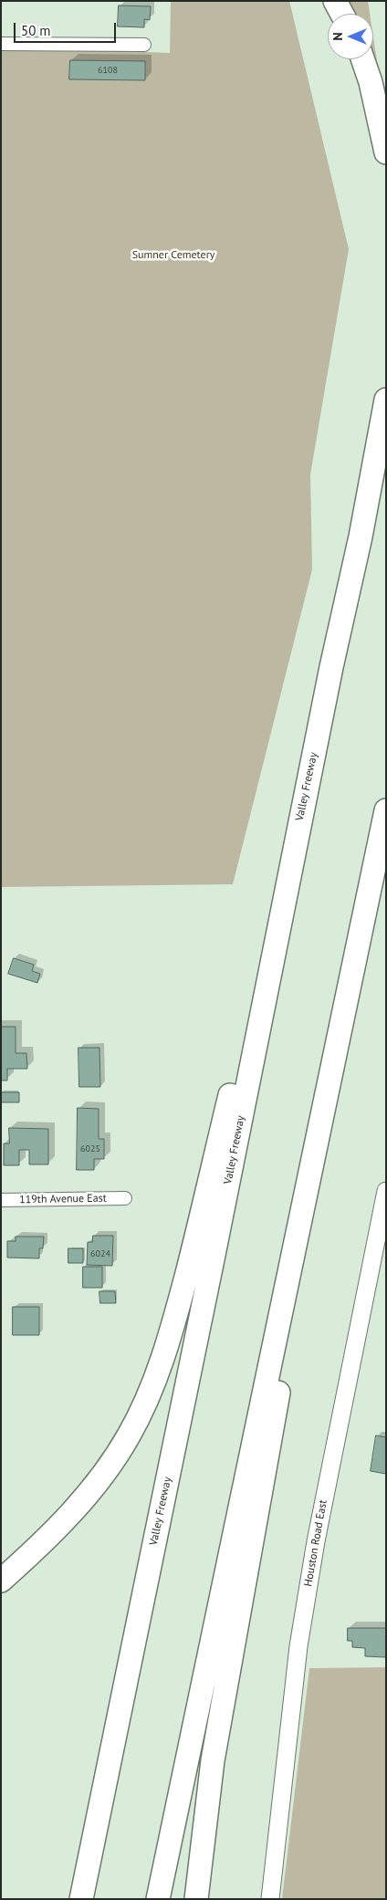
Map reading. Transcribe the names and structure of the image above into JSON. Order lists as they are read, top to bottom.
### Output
{
  "streets": {
    "highway": ["Valley Freeway"],
    "street": ["119th Avenue East", "Houston Road East"]
  },
  "parks": ["Sumner Cemetery"],
  "house_numbers": ["6108", "6025", "6024"],
  "scale_bar": "50 m",
  "north": "left"
}
